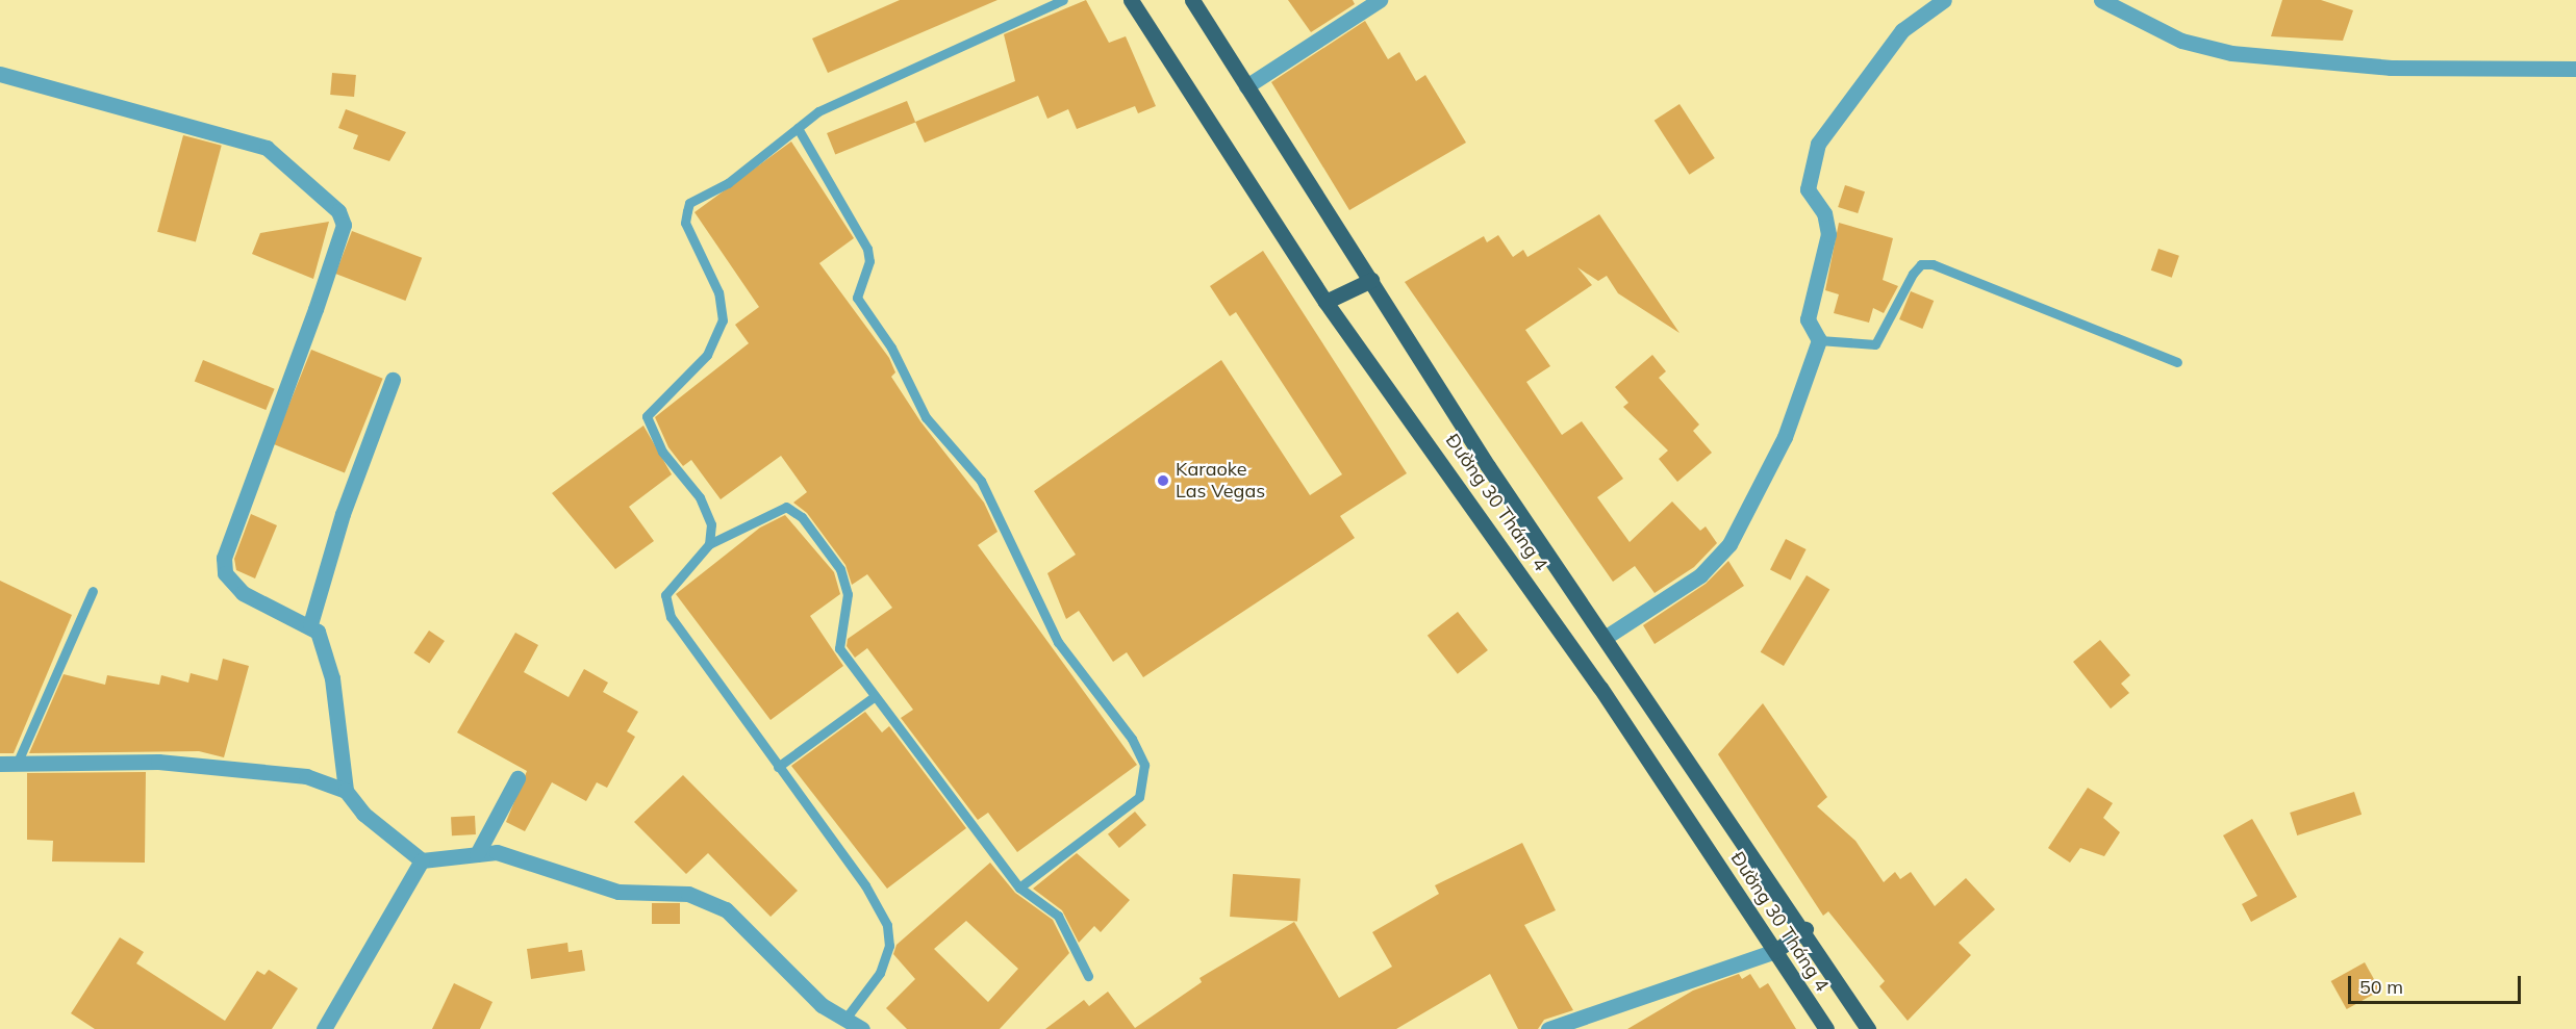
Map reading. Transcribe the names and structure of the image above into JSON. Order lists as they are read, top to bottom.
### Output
{
  "streets": {
    "main road": ["Đường 30 Tháng 4"]
  },
  "places": ["Karaoke Las Vegas"],
  "scale_bar": "50 m"
}
